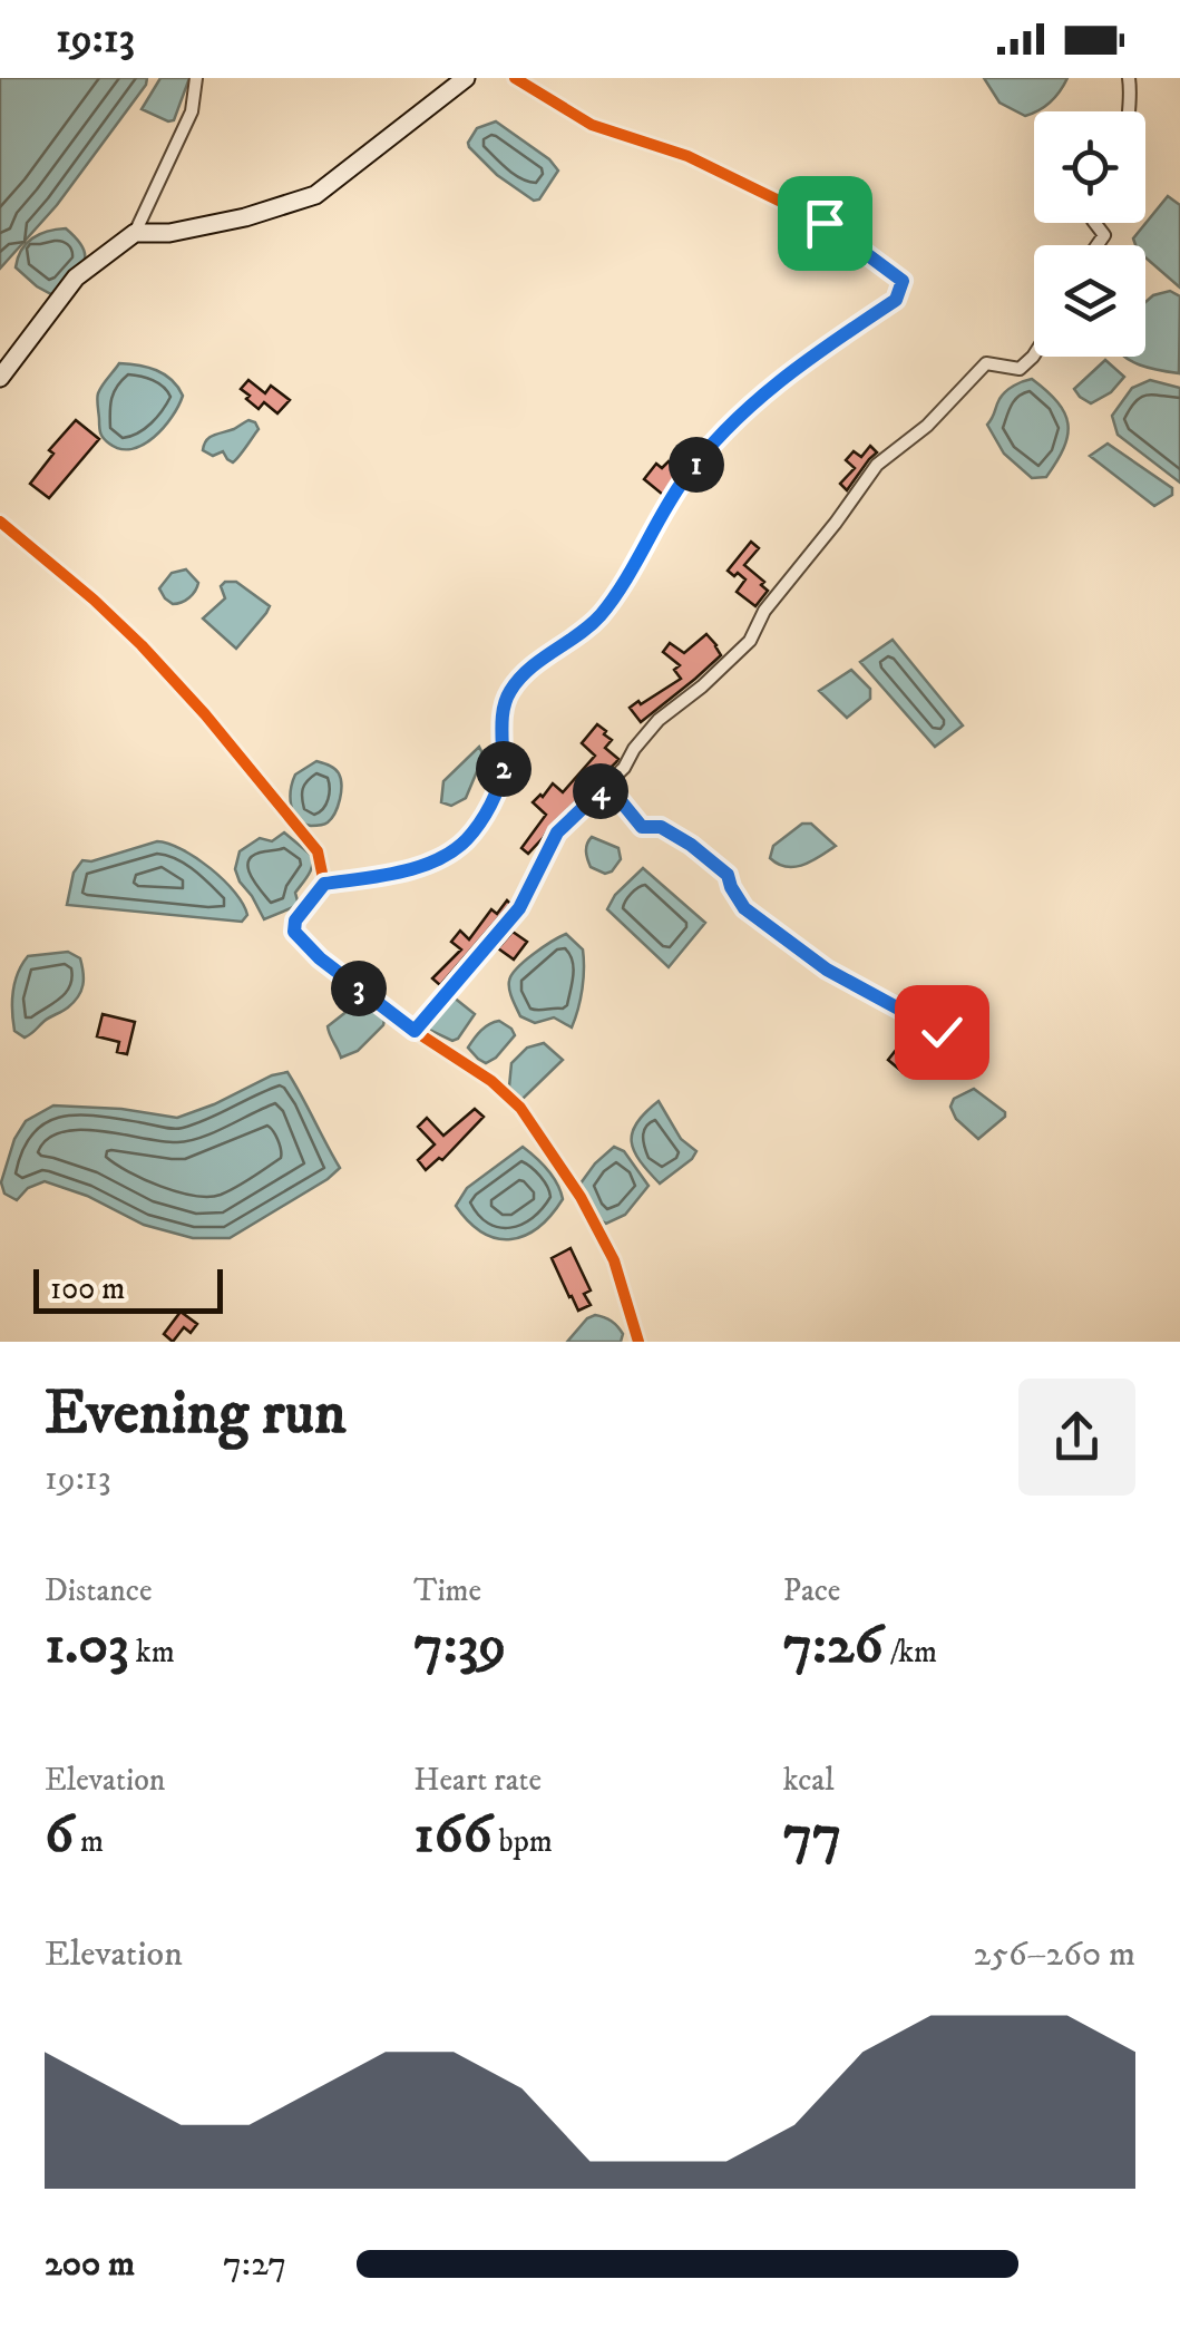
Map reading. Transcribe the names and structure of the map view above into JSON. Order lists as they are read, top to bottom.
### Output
{
  "scale_bar": "100 m",
  "page": {
    "status": "19:13",
    "pins": [
      "1",
      "2",
      "4",
      "3"
    ],
    "scale": "100 m",
    "heading": ["Evening run", "19:13"],
    "stats": [
      ["Distance", "1.03 km"],
      ["Time", "7:39"],
      ["Pace", "7:26 /km"],
      ["Elevation", "6 m"],
      ["Heart rate", "166 bpm"],
      ["kcal", "77"]
    ],
    "chart": ["Elevation", "256–260 m"],
    "list": [
      {
        "name": "200 m",
        "note": "7:27"
      }
    ]
  }
}
